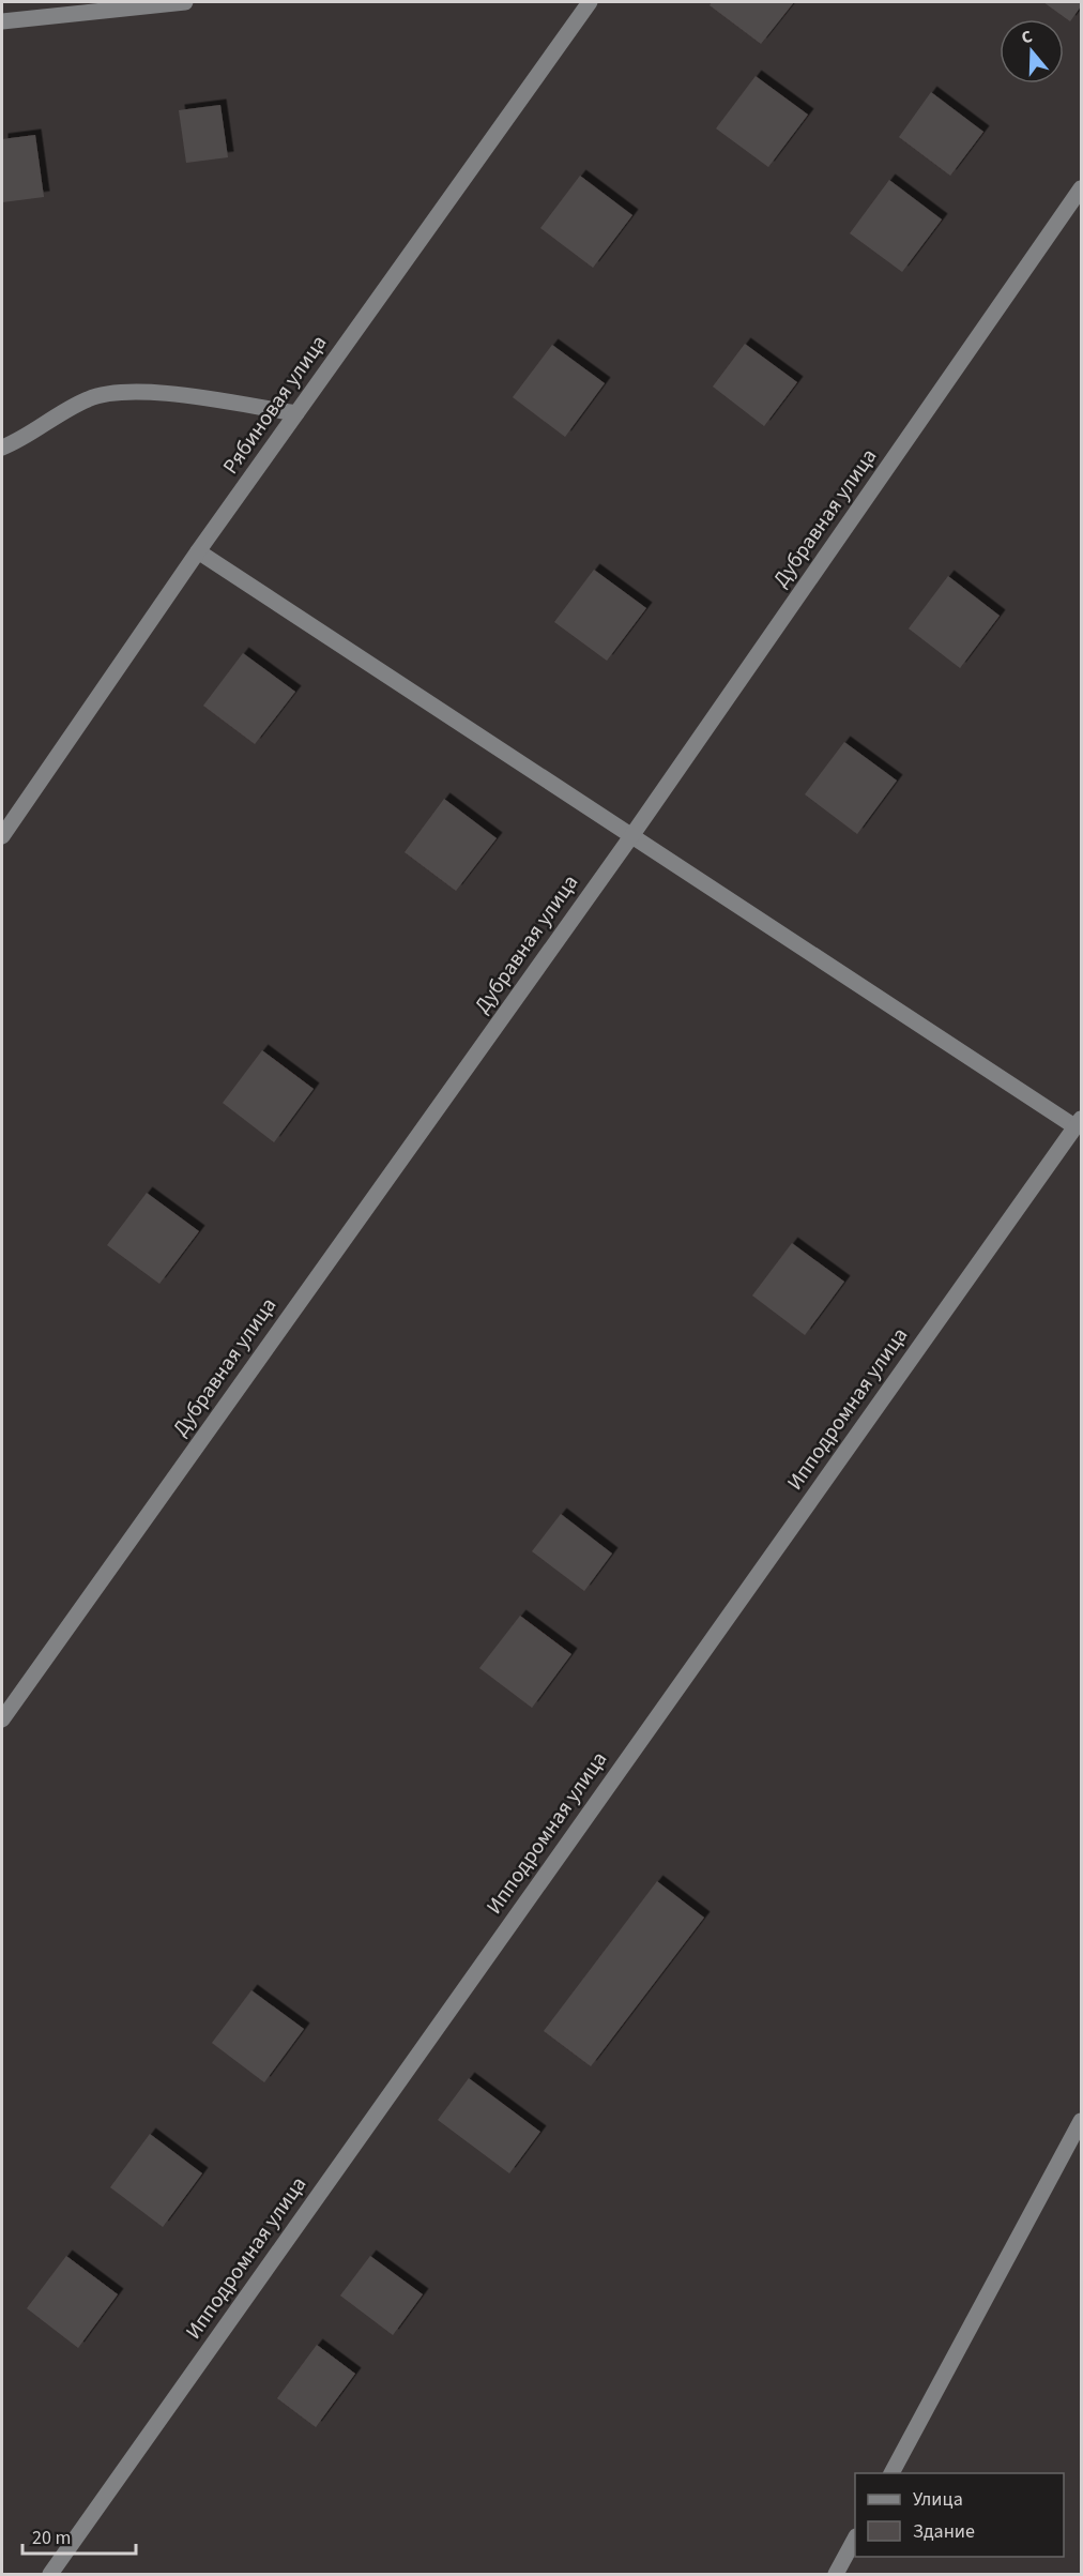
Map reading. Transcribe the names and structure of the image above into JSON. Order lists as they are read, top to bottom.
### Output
{
  "streets": {
    "street": ["Рябиновая улица", "Дубравная улица", "Ипподромная улица"]
  },
  "legend": ["Улица", "Здание"],
  "scale_bar": "20 m",
  "north": "top"
}
